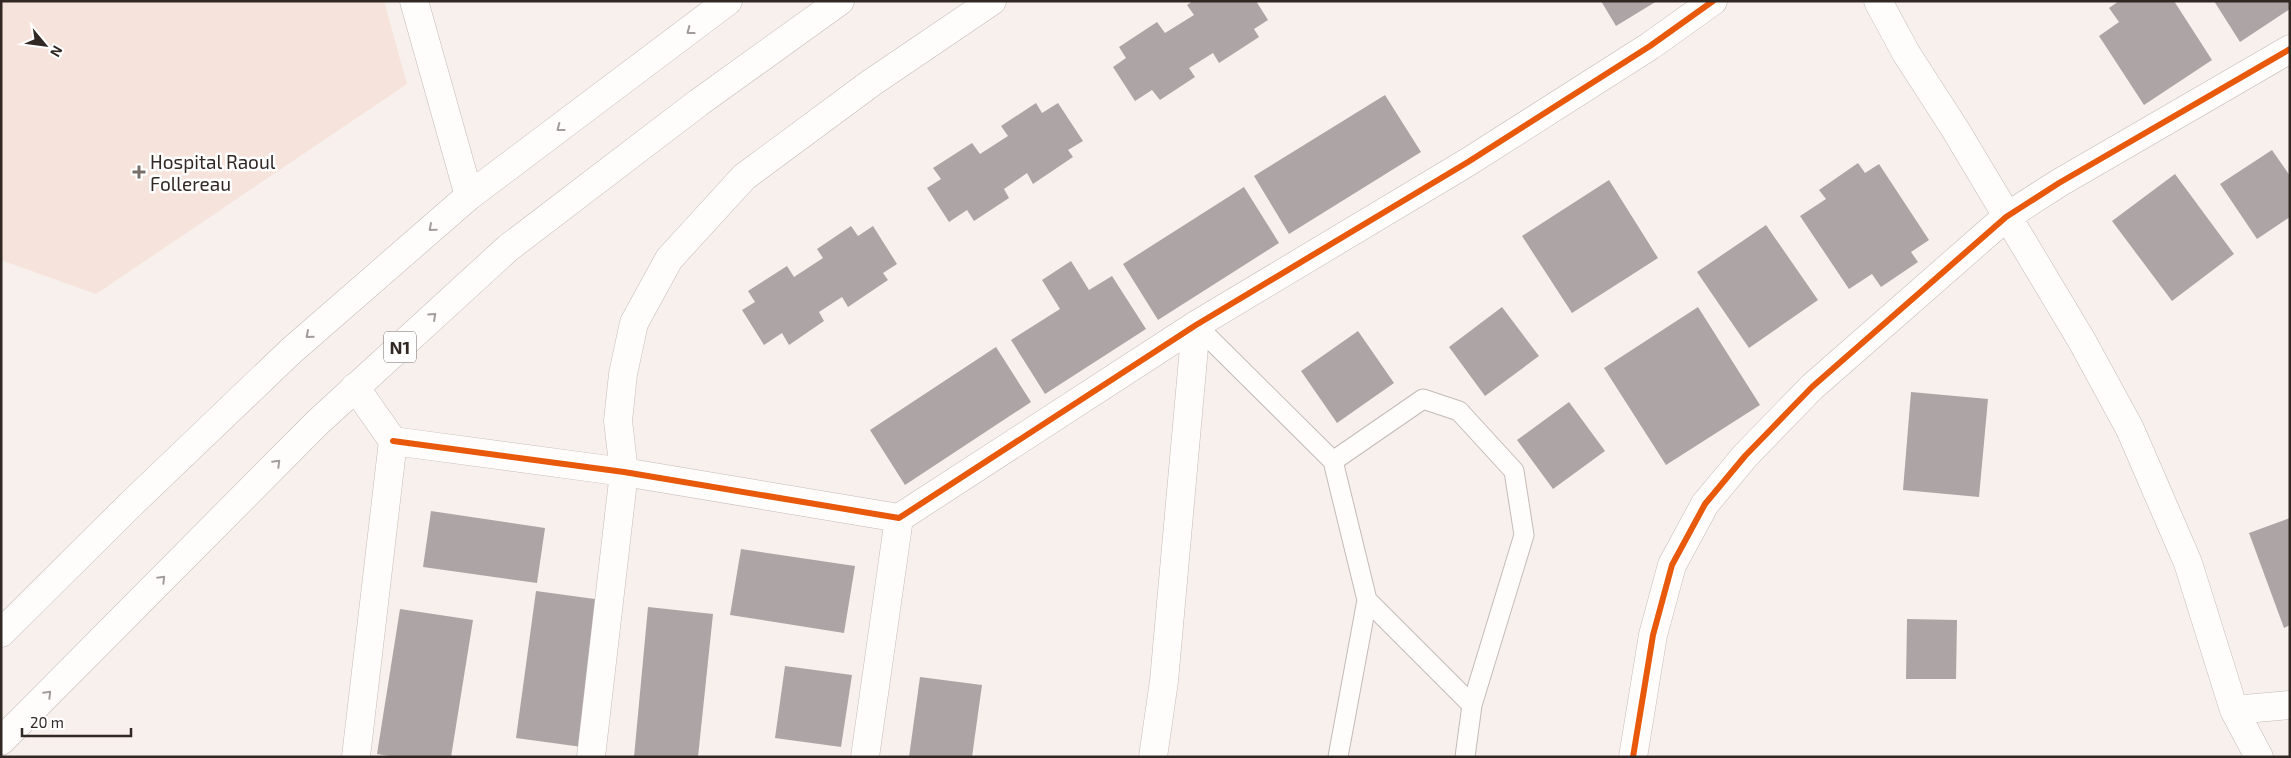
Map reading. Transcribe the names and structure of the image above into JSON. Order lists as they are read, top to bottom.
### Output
{
  "streets": {
    "street": ["N1"]
  },
  "places": {
    "health": ["Hospital Raoul Follereau"]
  },
  "scale_bar": "20 m",
  "north": "bottom right"
}
